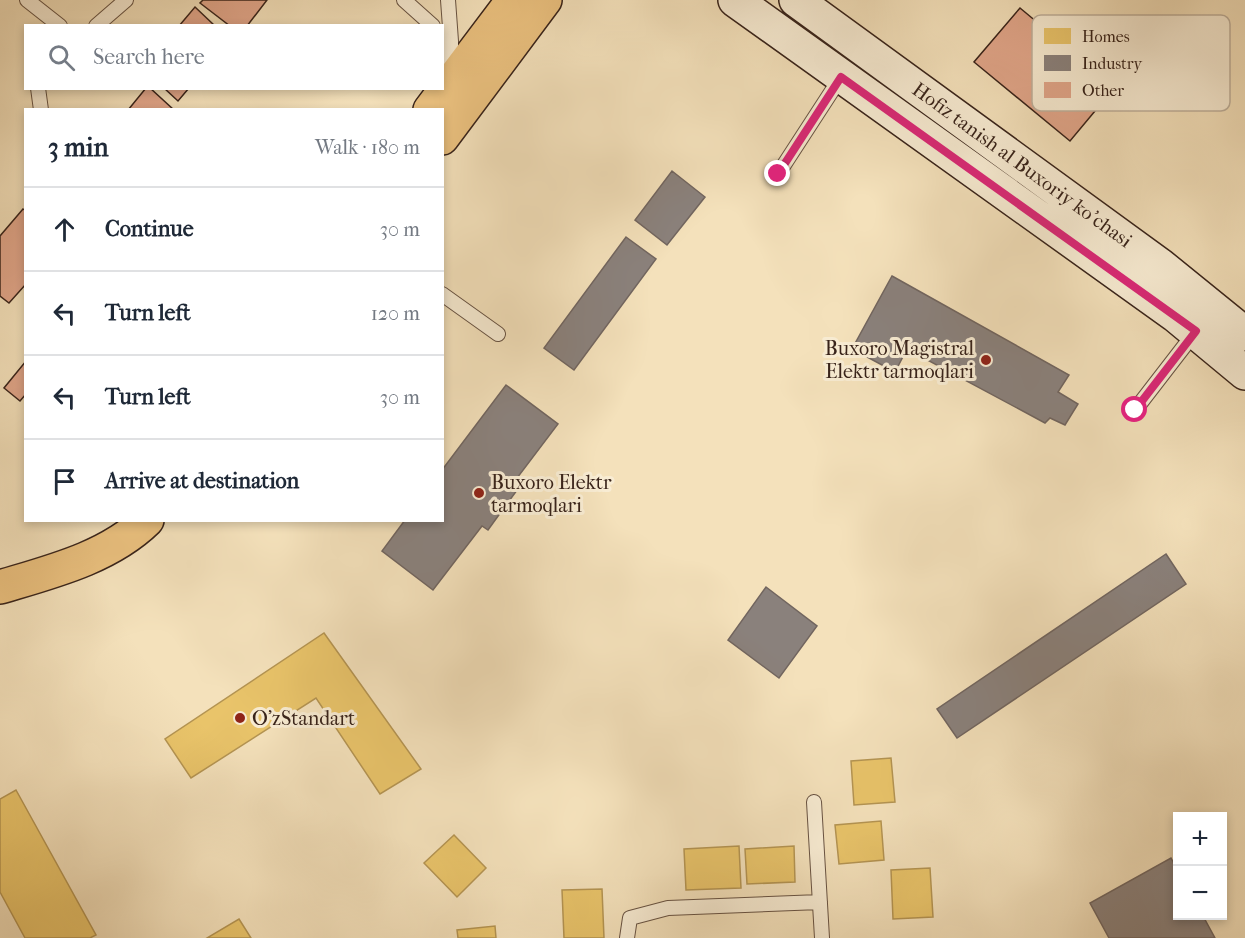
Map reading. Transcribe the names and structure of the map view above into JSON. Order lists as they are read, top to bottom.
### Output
{
  "streets": {
    "main road": ["Hofiz tanish al Buxoriy ko'chasi"]
  },
  "places": ["Buxoro Magistral Elektr tarmoqlari", "Buxoro Elektr tarmoqlari", "O'zStandart"],
  "legend": ["Homes", "Industry", "Other"],
  "page": {
    "search": "Search here",
    "heading": ["3 min", "Walk · 180 m"],
    "list": [
      ["Continue", "30 m"],
      ["Turn left", "120 m"],
      ["Turn left", "30 m"],
      "Arrive at destination"
    ],
    "map_buttons": ["+", "−"]
  }
}
